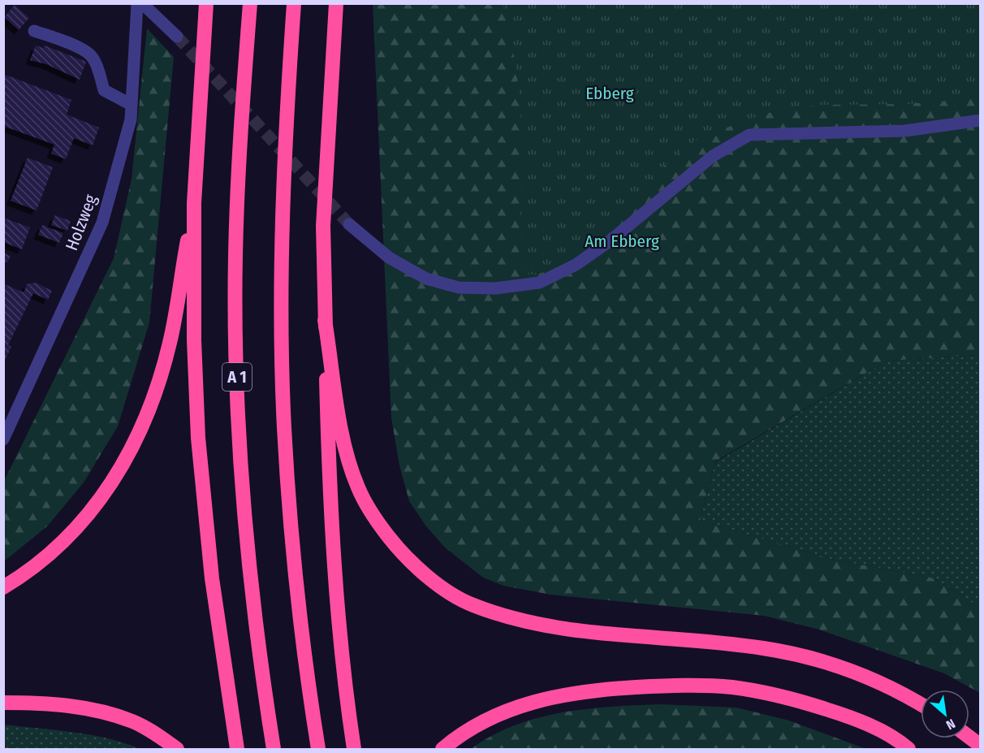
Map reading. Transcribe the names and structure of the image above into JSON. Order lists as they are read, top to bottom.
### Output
{
  "streets": {
    "highway": ["A 1"],
    "street": ["Holzweg"]
  },
  "parks": ["Ebberg", "Am Ebberg"],
  "north": "bottom right"
}
